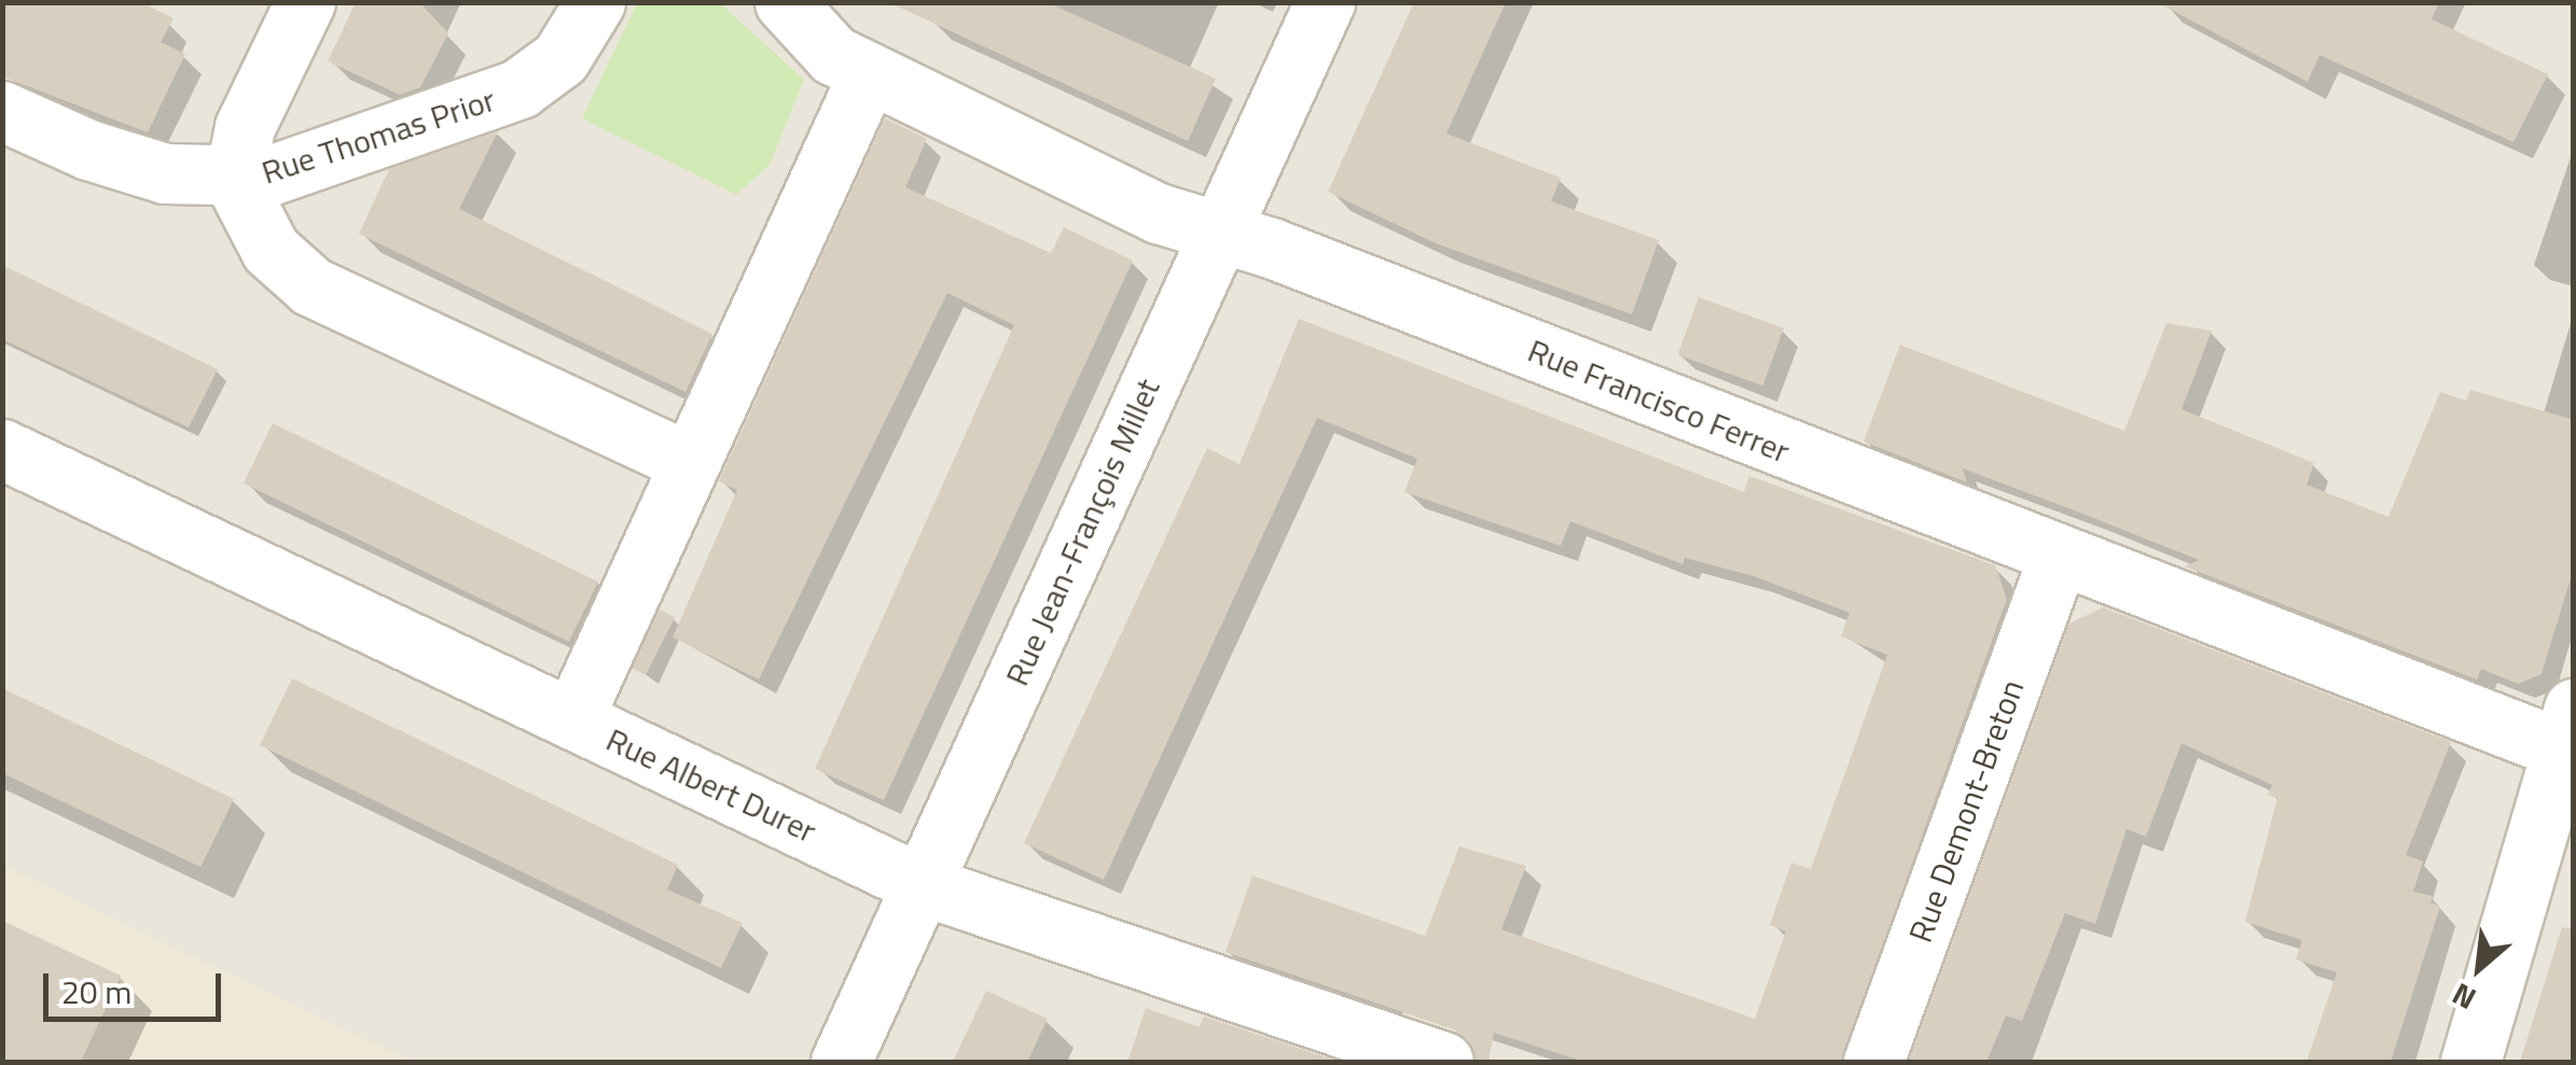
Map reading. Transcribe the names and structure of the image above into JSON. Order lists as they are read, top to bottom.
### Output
{
  "streets": {
    "street": [
      "Rue Thomas Prior",
      "Rue Francisco Ferrer",
      "Rue Jean-François Millet",
      "Rue Albert Durer",
      "Rue Demont-Breton"
    ]
  },
  "crossings": [
    ["Rue Francisco Ferrer", "Rue Jean-François Millet"],
    ["Rue Francisco Ferrer", "Rue Demont-Breton"],
    ["Rue Jean-François Millet", "Rue Albert Durer"]
  ],
  "scale_bar": "20 m",
  "north": "bottom left"
}
